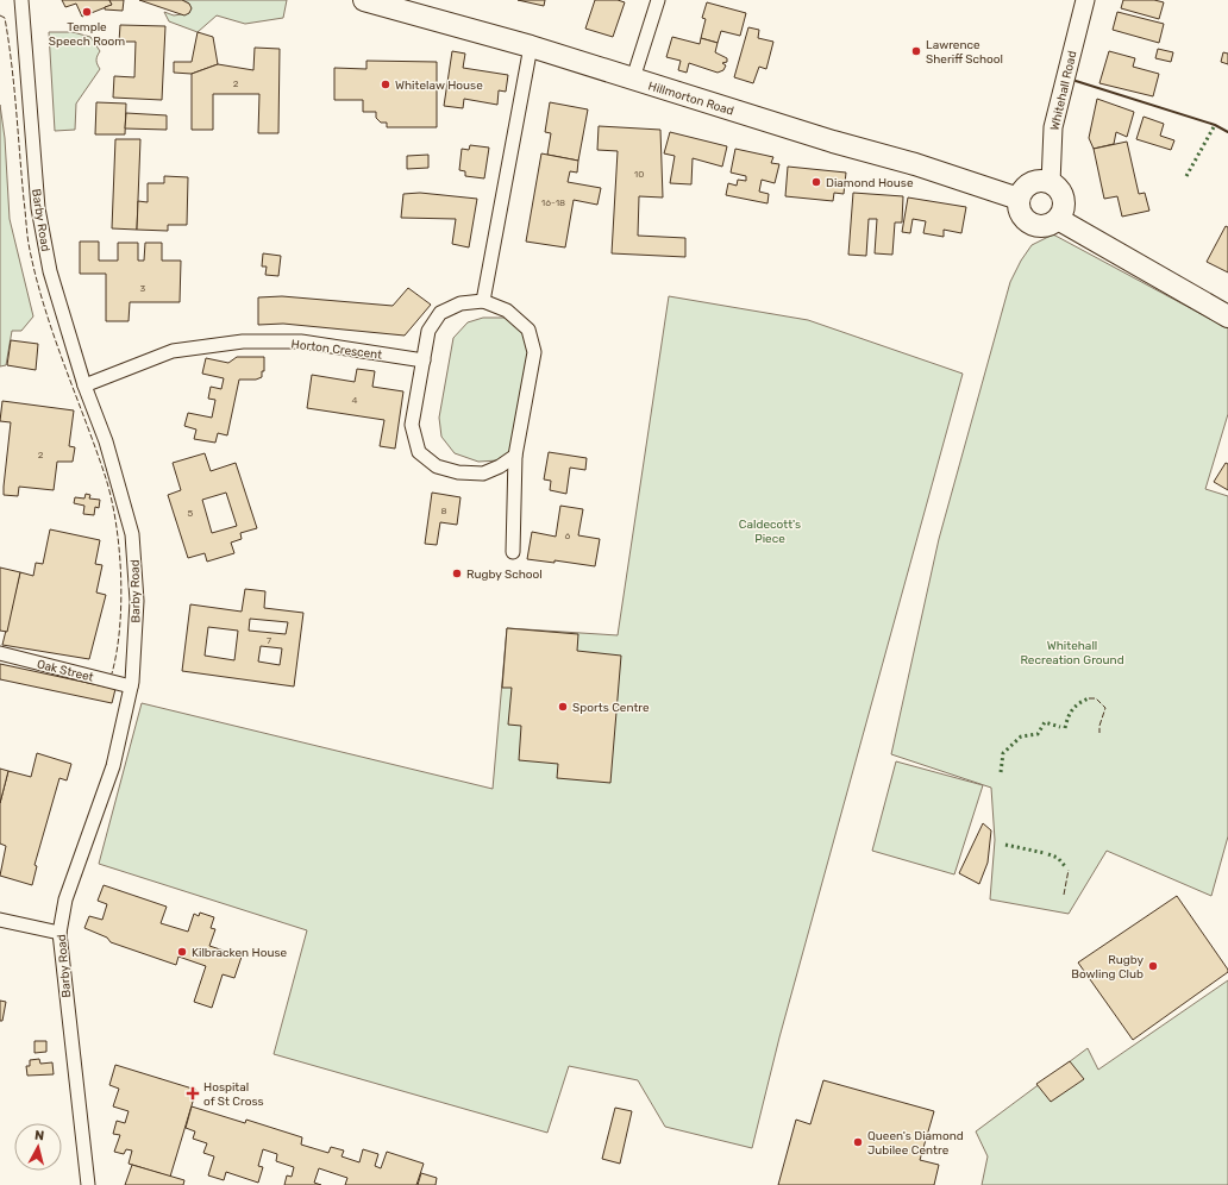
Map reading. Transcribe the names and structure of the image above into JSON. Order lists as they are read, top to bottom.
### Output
{
  "streets": {
    "highway": ["Hillmorton Road"],
    "main road": ["Whitehall Road"],
    "street": ["Barby Road", "Horton Crescent", "Oak Street"]
  },
  "crossings": [
    ["Whitehall Road", "Hillmorton Road"],
    ["Barby Road", "Horton Crescent"],
    ["Barby Road", "Oak Street"]
  ],
  "parks": ["Caldecott's Piece", "Whitehall Recreation Ground"],
  "places": {
    "other": [
      "Temple Speech Room",
      "Lawrence Sheriff School",
      "Whitelaw House",
      "Diamond House",
      "Rugby School",
      "Sports Centre",
      "Kilbracken House",
      "Rugby Bowling Club",
      "Queen's Diamond Jubilee Centre"
    ],
    "health": ["Hospital of St Cross"]
  },
  "house_numbers": [
    "2",
    "10",
    "16-18",
    "3",
    "4",
    "2",
    "8",
    "5",
    "6",
    "7"
  ],
  "north": "top"
}
